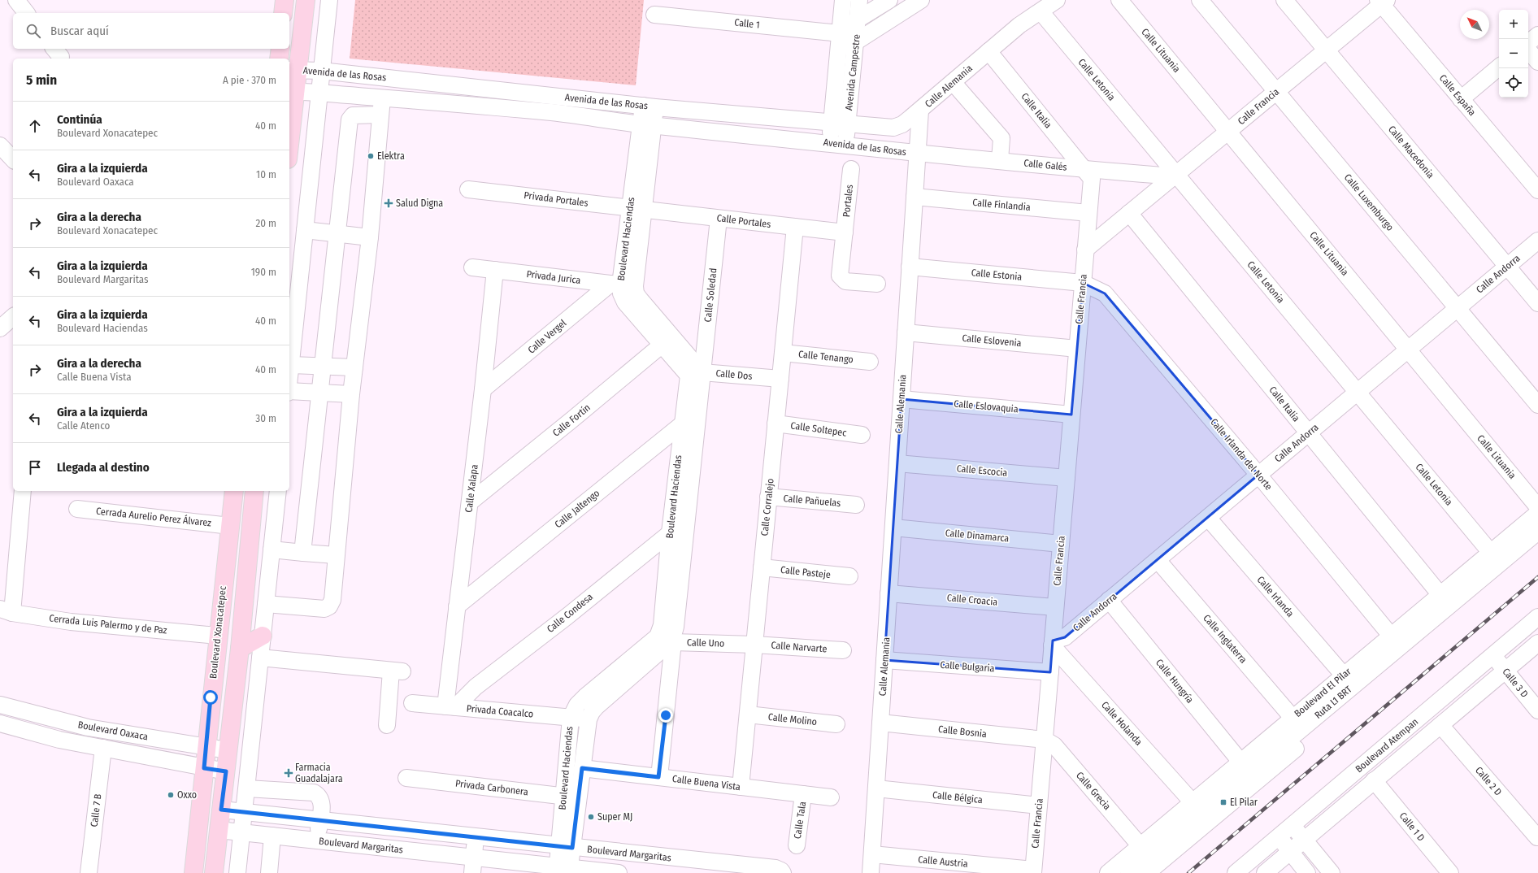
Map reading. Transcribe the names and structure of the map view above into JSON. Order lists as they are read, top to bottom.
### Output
{
  "streets": {
    "main road": ["Boulevard Xonacatepec"],
    "street": [
      "Calle 1",
      "Calle Lituania",
      "Avenida Campestre",
      "Avenida de las Rosas",
      "Calle Letonia",
      "Calle Alemania",
      "Calle España",
      "Calle Francia",
      "Calle Italia",
      "Calle Macedonia",
      "Calle Galés",
      "Privada Portales",
      "Portales",
      "Calle Luxemburgo",
      "Calle Finlandia",
      "Calle Portales",
      "Boulevard Haciendas",
      "Calle Andorra",
      "Calle Estonia",
      "Privada Jurica",
      "Calle Soledad",
      "Calle Vergel",
      "Calle Eslovenia",
      "Calle Tenango",
      "Calle Dos",
      "Calle Eslovaquia",
      "Calle Fortín",
      "Calle Soltepec",
      "Calle Irlanda del Norte",
      "Calle Escocia",
      "Calle Xalapa",
      "Calle Pañuelas",
      "Calle Corralejo",
      "Calle Jaltengo",
      "Cerrada Aurelio Perez Álvarez",
      "Calle Dinamarca",
      "Calle Pasteje",
      "Calle Irlanda",
      "Calle Croacia",
      "Calle Condesa",
      "Cerrada Luis Palermo y de Paz",
      "Calle Inglaterra",
      "Calle Uno",
      "Calle Narvarte",
      "Calle Bulgaria",
      "Calle Hungría",
      "Calle 3 D",
      "Boulevard El Pilar",
      "Ruta L1 BRT",
      "Privada Coacalco",
      "Calle Molino",
      "Calle Holanda",
      "Boulevard Oaxaca",
      "Calle Bosnia",
      "Boulevard Atempan",
      "Calle 2 D",
      "Calle Buena Vista",
      "Privada Carbonera",
      "Calle Grecia",
      "Calle Bélgica",
      "Calle 7 B",
      "Calle Tala",
      "Calle 1 D",
      "Boulevard Margaritas",
      "Calle Austria"
    ]
  },
  "crossings": [
    ["Calle 1", "Avenida Campestre"],
    ["Calle Lituania", "Calle Francia"],
    ["Calle Lituania", "Calle Andorra"],
    ["Avenida Campestre", "Avenida de las Rosas"],
    ["Avenida de las Rosas", "Calle Alemania"],
    ["Avenida de las Rosas", "Calle Galés"],
    ["Avenida de las Rosas", "Boulevard Haciendas"],
    ["Calle Letonia", "Calle Alemania"],
    ["Calle Letonia", "Calle Francia"],
    ["Calle Letonia", "Calle Galés"],
    ["Calle Letonia", "Calle Andorra"],
    ["Calle Letonia", "Boulevard El Pilar"],
    ["Calle Alemania", "Calle Italia"],
    ["Calle Alemania", "Calle Galés"],
    ["Calle Alemania", "Calle Finlandia"],
    ["Calle Alemania", "Calle Estonia"],
    ["Calle Alemania", "Calle Eslovenia"],
    ["Calle Alemania", "Calle Eslovaquia"],
    ["Calle Alemania", "Calle Escocia"],
    ["Calle Alemania", "Calle Dinamarca"],
    ["Calle Alemania", "Calle Croacia"],
    ["Calle Alemania", "Calle Bulgaria"],
    ["Calle Alemania", "Calle Bosnia"],
    ["Calle Alemania", "Calle Bélgica"],
    ["Calle Alemania", "Calle Austria"],
    ["Calle España", "Calle Francia"],
    ["Calle Francia", "Calle Italia"],
    ["Calle Francia", "Calle Macedonia"],
    ["Calle Francia", "Calle Galés"],
    ["Calle Francia", "Calle Luxemburgo"],
    ["Calle Francia", "Calle Finlandia"],
    ["Calle Francia", "Calle Andorra"],
    ["Calle Francia", "Calle Estonia"],
    ["Calle Francia", "Calle Eslovenia"],
    ["Calle Francia", "Calle Eslovaquia"],
    ["Calle Francia", "Calle Irlanda del Norte"],
    ["Calle Francia", "Calle Escocia"],
    ["Calle Francia", "Calle Dinamarca"],
    ["Calle Francia", "Calle Croacia"],
    ["Calle Francia", "Calle Bulgaria"],
    ["Calle Francia", "Calle Holanda"],
    ["Calle Francia", "Calle Bosnia"],
    ["Calle Francia", "Calle Grecia"],
    ["Calle Francia", "Calle Bélgica"],
    ["Calle Francia", "Calle Austria"],
    ["Calle Italia", "Calle Galés"],
    ["Calle Italia", "Calle Andorra"],
    ["Calle Italia", "Boulevard El Pilar"],
    ["Calle Macedonia", "Calle Andorra"],
    ["Privada Portales", "Calle Portales"],
    ["Privada Portales", "Boulevard Haciendas"],
    ["Portales", "Calle Portales"],
    ["Calle Luxemburgo", "Calle Andorra"],
    ["Calle Portales", "Boulevard Haciendas"],
    ["Calle Portales", "Calle Soledad"],
    ["Calle Portales", "Calle Corralejo"],
    ["Boulevard Haciendas", "Privada Jurica"],
    ["Boulevard Haciendas", "Calle Soledad"],
    ["Boulevard Haciendas", "Calle Vergel"],
    ["Boulevard Haciendas", "Calle Dos"],
    ["Boulevard Haciendas", "Calle Fortín"],
    ["Boulevard Haciendas", "Calle Jaltengo"],
    ["Boulevard Haciendas", "Calle Condesa"],
    ["Boulevard Haciendas", "Calle Uno"],
    ["Boulevard Haciendas", "Privada Coacalco"],
    ["Boulevard Haciendas", "Calle Buena Vista"],
    ["Boulevard Haciendas", "Privada Carbonera"],
    ["Boulevard Haciendas", "Boulevard Margaritas"],
    ["Calle Andorra", "Calle Irlanda del Norte"],
    ["Calle Andorra", "Calle Irlanda"],
    ["Calle Andorra", "Calle Inglaterra"],
    ["Calle Andorra", "Calle Hungría"],
    ["Calle Andorra", "Calle Holanda"],
    ["Calle Estonia", "Calle Irlanda del Norte"],
    ["Privada Jurica", "Calle Vergel"],
    ["Privada Jurica", "Calle Xalapa"],
    ["Calle Soledad", "Calle Dos"],
    ["Calle Vergel", "Calle Xalapa"],
    ["Calle Tenango", "Calle Corralejo"],
    ["Calle Dos", "Calle Corralejo"],
    ["Calle Fortín", "Calle Xalapa"],
    ["Calle Soltepec", "Calle Corralejo"],
    ["Calle Irlanda del Norte", "Boulevard El Pilar"],
    ["Calle Xalapa", "Calle Jaltengo"],
    ["Calle Xalapa", "Calle Condesa"],
    ["Calle Xalapa", "Privada Coacalco"],
    ["Calle Pañuelas", "Calle Corralejo"],
    ["Calle Corralejo", "Calle Pasteje"],
    ["Calle Corralejo", "Calle Uno"],
    ["Calle Corralejo", "Calle Narvarte"],
    ["Calle Corralejo", "Calle Molino"],
    ["Calle Corralejo", "Calle Buena Vista"],
    ["Cerrada Aurelio Perez Álvarez", "Boulevard Xonacatepec"],
    ["Calle Irlanda", "Boulevard El Pilar"],
    ["Calle Condesa", "Privada Coacalco"],
    ["Cerrada Luis Palermo y de Paz", "Boulevard Xonacatepec"],
    ["Boulevard Xonacatepec", "Boulevard Oaxaca"],
    ["Calle Inglaterra", "Boulevard El Pilar"],
    ["Calle Uno", "Calle Narvarte"],
    ["Calle Hungría", "Boulevard El Pilar"],
    ["Calle 3 D", "Boulevard Atempan"],
    ["Boulevard El Pilar", "Calle Holanda"],
    ["Boulevard El Pilar", "Calle Grecia"],
    ["Boulevard Oaxaca", "Calle 7 B"],
    ["Calle Bosnia", "Calle Grecia"],
    ["Boulevard Atempan", "Calle 2 D"],
    ["Boulevard Atempan", "Calle 1 D"],
    ["Calle Buena Vista", "Calle Tala"]
  ],
  "places": {
    "other": ["Elektra", "Oxxo", "Super MJ"],
    "health": ["Salud Digna", "Farmacia Guadalajara"],
    "transit": ["El Pilar"]
  },
  "north": "top left",
  "page": {
    "map_buttons": ["+", "−"],
    "search": "Buscar aquí",
    "heading": ["5 min", "A pie · 370 m"],
    "list": [
      ["Continúa", "Boulevard Xonacatepec", "40 m"],
      ["Gira a la izquierda", "Boulevard Oaxaca", "10 m"],
      ["Gira a la derecha", "Boulevard Xonacatepec", "20 m"],
      ["Gira a la izquierda", "Boulevard Margaritas", "190 m"],
      ["Gira a la izquierda", "Boulevard Haciendas", "40 m"],
      ["Gira a la derecha", "Calle Buena Vista", "40 m"],
      ["Gira a la izquierda", "Calle Atenco", "30 m"],
      "Llegada al destino"
    ]
  }
}
